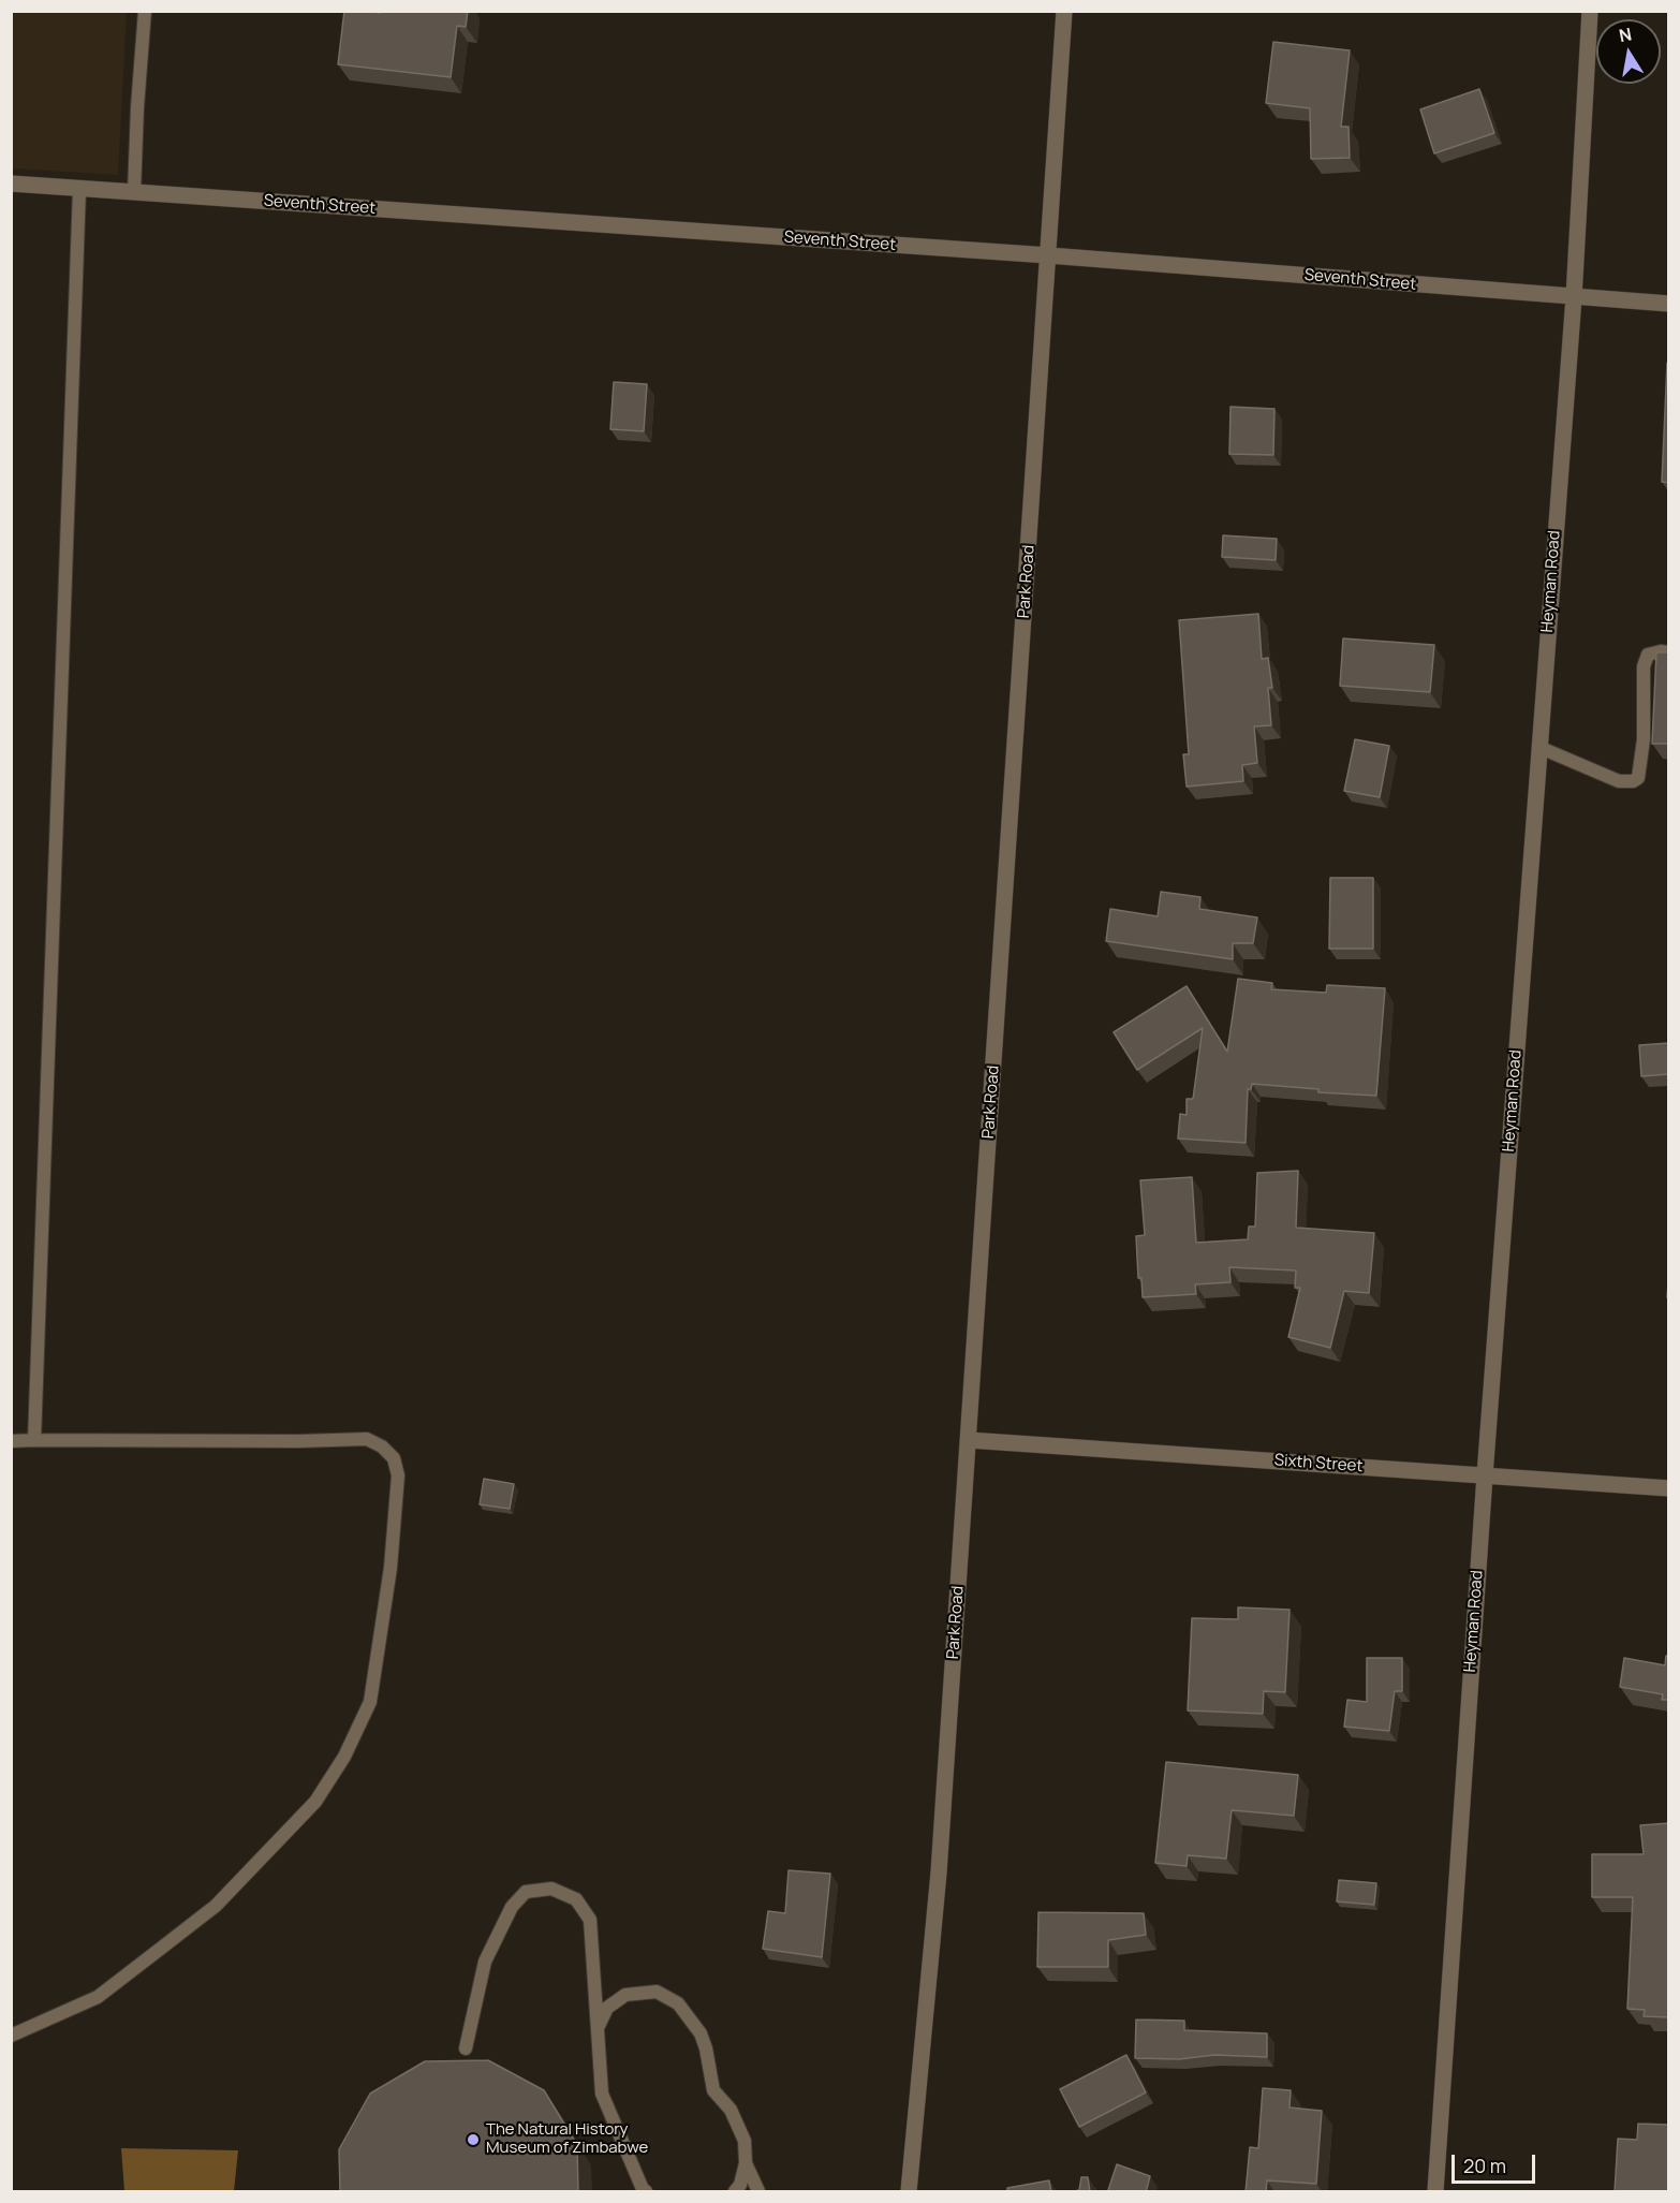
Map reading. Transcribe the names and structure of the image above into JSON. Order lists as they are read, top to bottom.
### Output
{
  "streets": {
    "street": [
      "Seventh Street",
      "Park Road",
      "Heyman Road",
      "Sixth Street"
    ]
  },
  "crossings": [
    ["Seventh Street", "Park Road"],
    ["Seventh Street", "Heyman Road"],
    ["Park Road", "Sixth Street"],
    ["Heyman Road", "Sixth Street"]
  ],
  "places": ["The Natural History Museum of Zimbabwe"],
  "scale_bar": "20 m",
  "north": "top"
}
